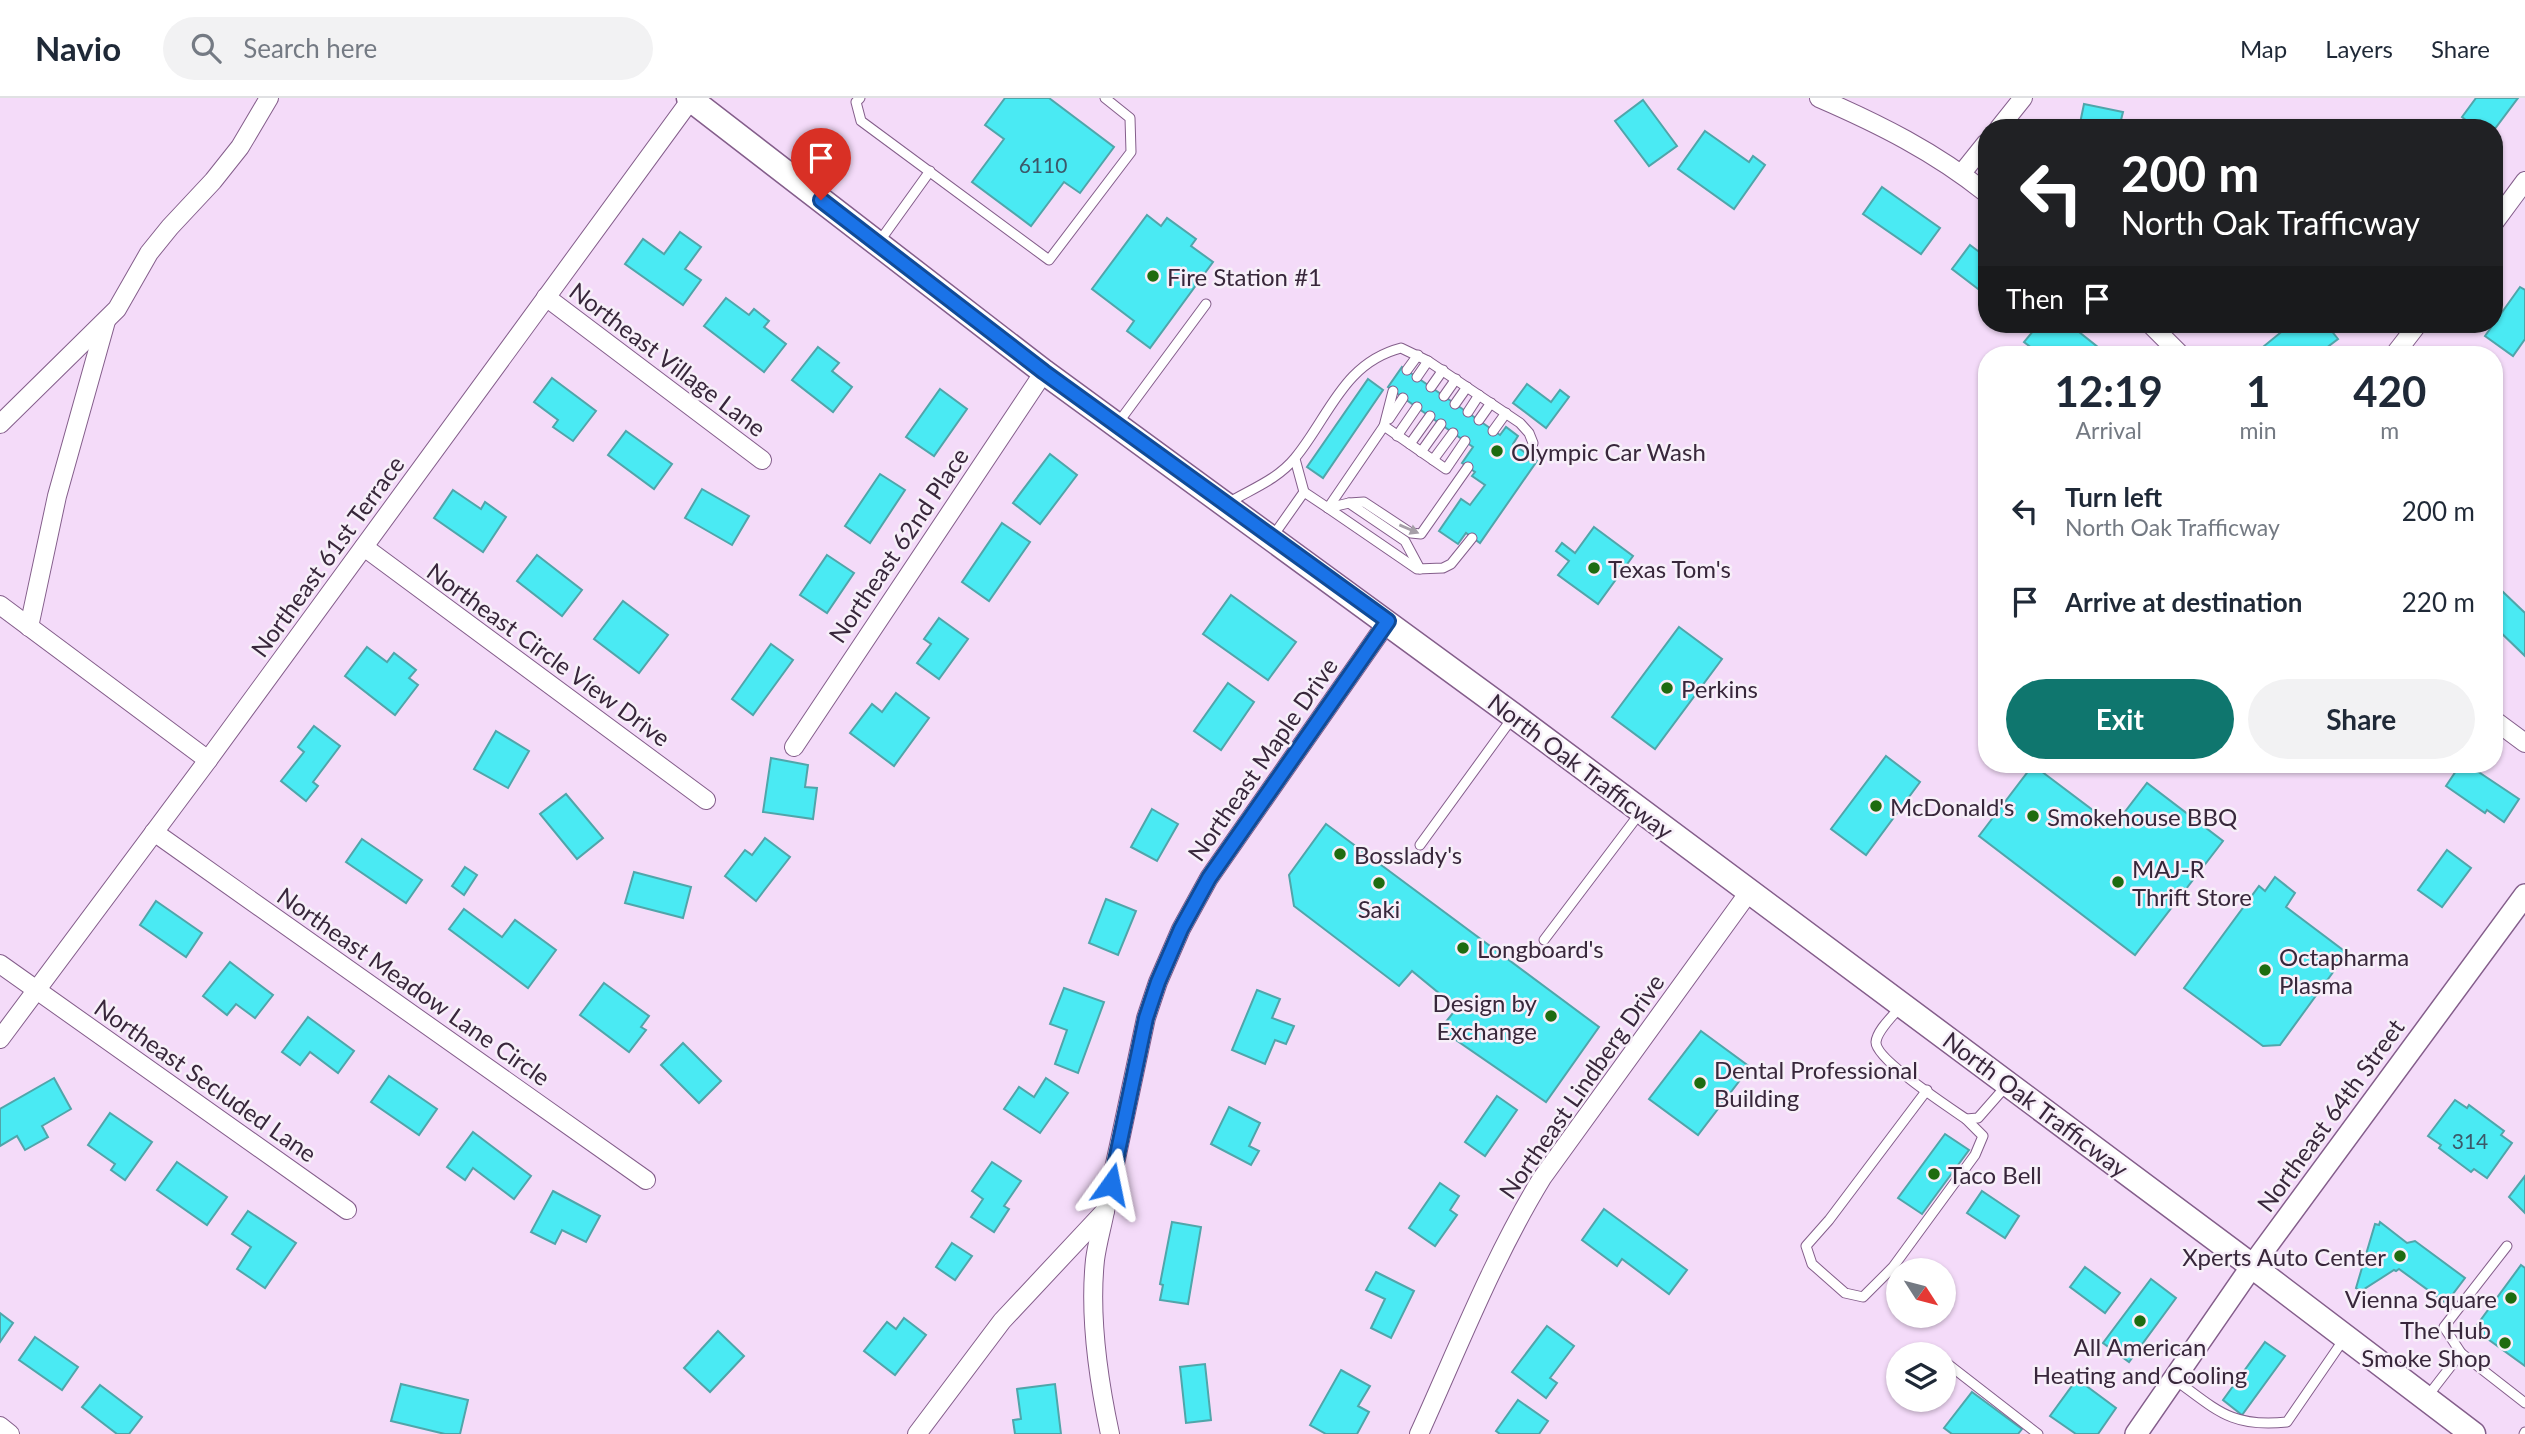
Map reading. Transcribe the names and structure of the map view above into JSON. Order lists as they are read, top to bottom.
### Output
{
  "streets": {
    "main road": ["North Oak Trafficway"],
    "street": [
      "Northeast Village Lane",
      "Northeast 62nd Place",
      "Northeast 61st Terrace",
      "Northeast Circle View Drive",
      "Northeast Maple Drive",
      "Northeast Meadow Lane Circle",
      "Northeast Secluded Lane",
      "Northeast Lindberg Drive",
      "Northeast 64th Street"
    ]
  },
  "crossings": [
    ["Northeast Village Lane", "Northeast 61st Terrace"],
    ["Northeast 62nd Place", "North Oak Trafficway"],
    ["Northeast 61st Terrace", "Northeast Circle View Drive"],
    ["Northeast 61st Terrace", "North Oak Trafficway"],
    ["Northeast 61st Terrace", "Northeast Meadow Lane Circle"],
    ["Northeast 61st Terrace", "Northeast Secluded Lane"],
    ["Northeast Maple Drive", "North Oak Trafficway"],
    ["North Oak Trafficway", "Northeast Lindberg Drive"],
    ["North Oak Trafficway", "Northeast 64th Street"]
  ],
  "places": [
    "Fire Station #1",
    "Olympic Car Wash",
    "Texas Tom's",
    "Perkins",
    "McDonald's",
    "Smokehouse BBQ",
    "Bosslady's",
    "MAJ-R Thrift Store",
    "Saki",
    "Longboard's",
    "Octapharma Plasma",
    "Design by Exchange",
    "Dental Professional Building",
    "Taco Bell",
    "Xperts Auto Center",
    "Vienna Square",
    "All American Heating and Cooling",
    "The Hub Smoke Shop"
  ],
  "house_numbers": ["6110", "314"],
  "north": "bottom right",
  "page": {
    "header": "Navio",
    "search": "Search here",
    "nav": ["Map", "Layers", "Share"],
    "turn": ["200 m", "North Oak Trafficway"],
    "then": "Then",
    "eta": [
      "12:19",
      "Arrival",
      "1",
      "min",
      "420",
      "m"
    ],
    "list": [
      {
        "name": "Turn left",
        "note": "North Oak Trafficway",
        "value": "200 m"
      },
      {
        "name": "Arrive at destination",
        "value": "220 m"
      }
    ],
    "buttons": ["Exit", "Share"]
  }
}
